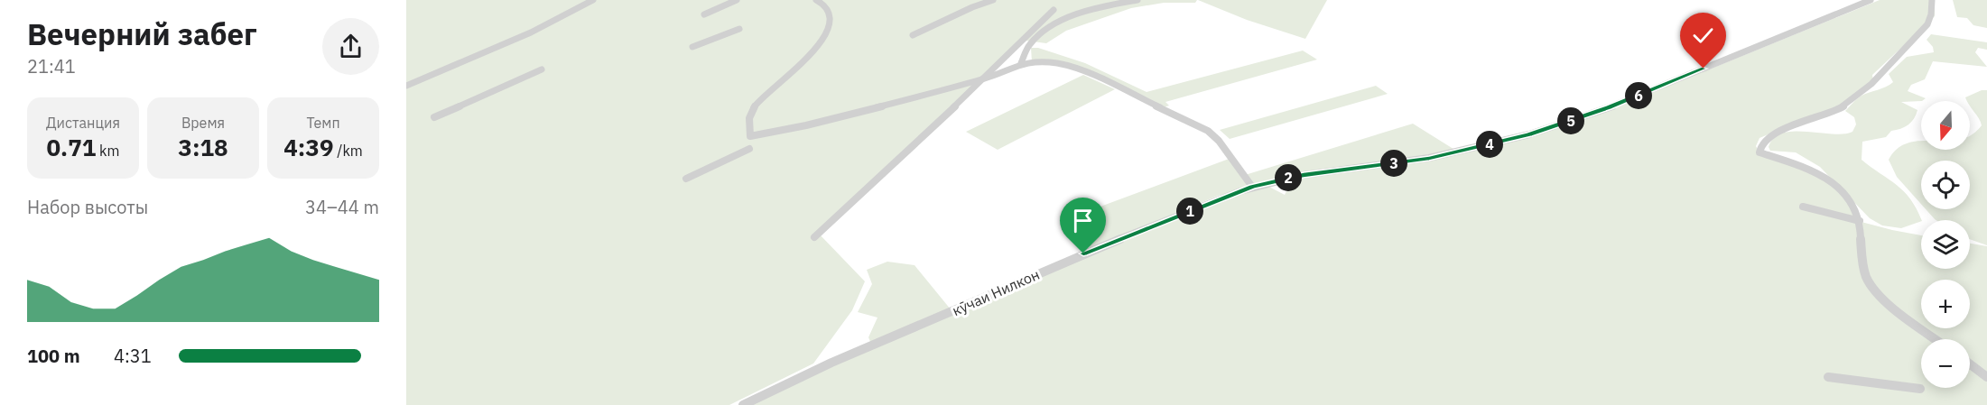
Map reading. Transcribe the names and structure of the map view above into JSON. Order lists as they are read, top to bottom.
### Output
{
  "streets": {
    "street": ["кӯчаи Нилкон"]
  },
  "north": "bottom",
  "page": {
    "heading": ["Вечерний забег", "21:41"],
    "pins": [
      "6",
      "5",
      "4",
      "3",
      "2",
      "1"
    ],
    "stats": [
      ["Дистанция", "0.71 km"],
      ["Время", "3:18"],
      ["Темп", "4:39 /km"]
    ],
    "map_buttons": ["+", "−"],
    "chart": ["Набор высоты", "34–44 m"],
    "list": [
      {
        "name": "100 m",
        "note": "4:31"
      }
    ]
  }
}
